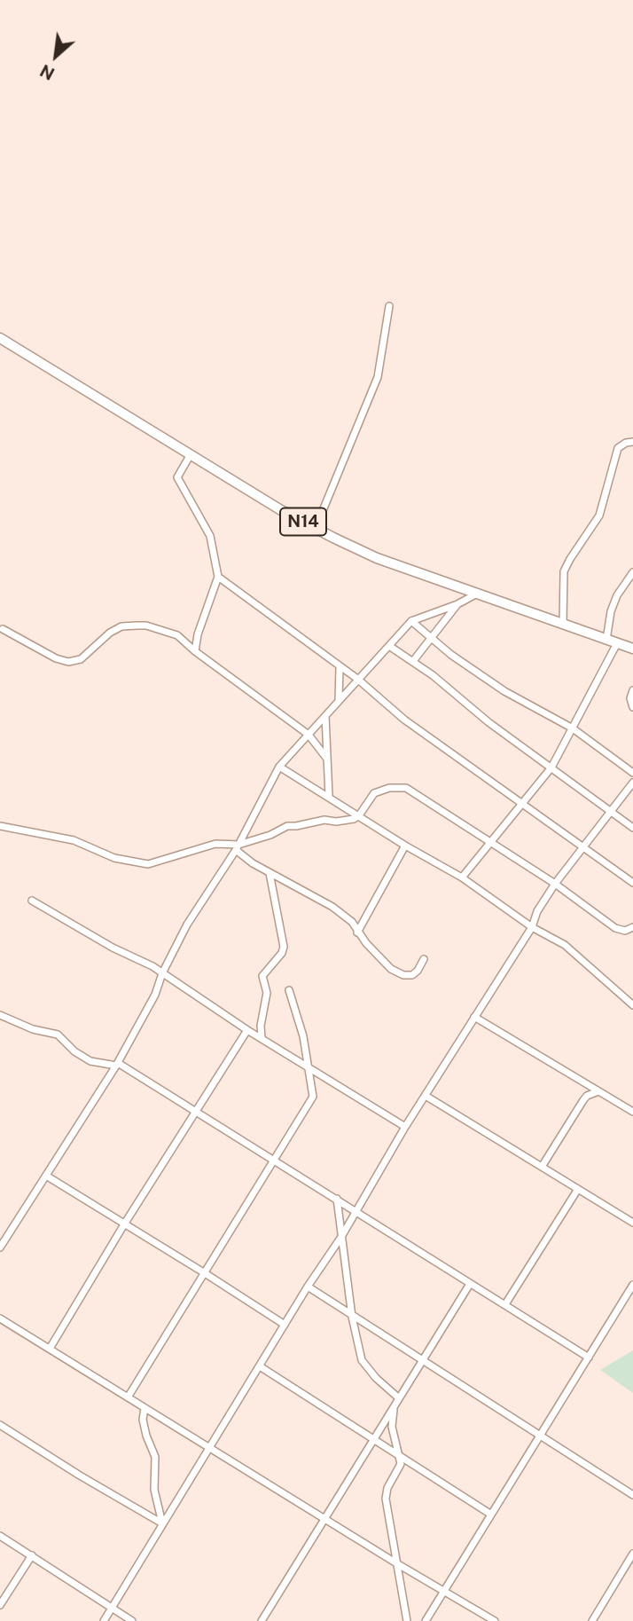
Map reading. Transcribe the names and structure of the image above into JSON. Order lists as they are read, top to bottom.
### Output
{
  "streets": {
    "main road": ["N14"]
  },
  "north": "bottom left"
}
